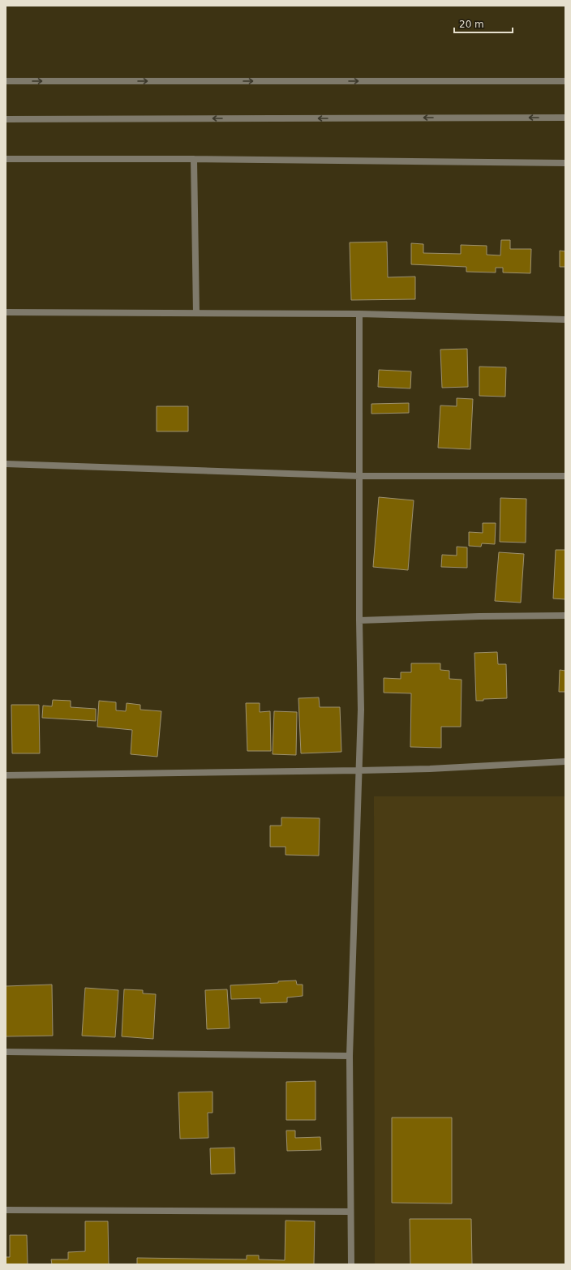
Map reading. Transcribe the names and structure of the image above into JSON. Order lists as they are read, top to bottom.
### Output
{
  "scale_bar": "20 m"
}
